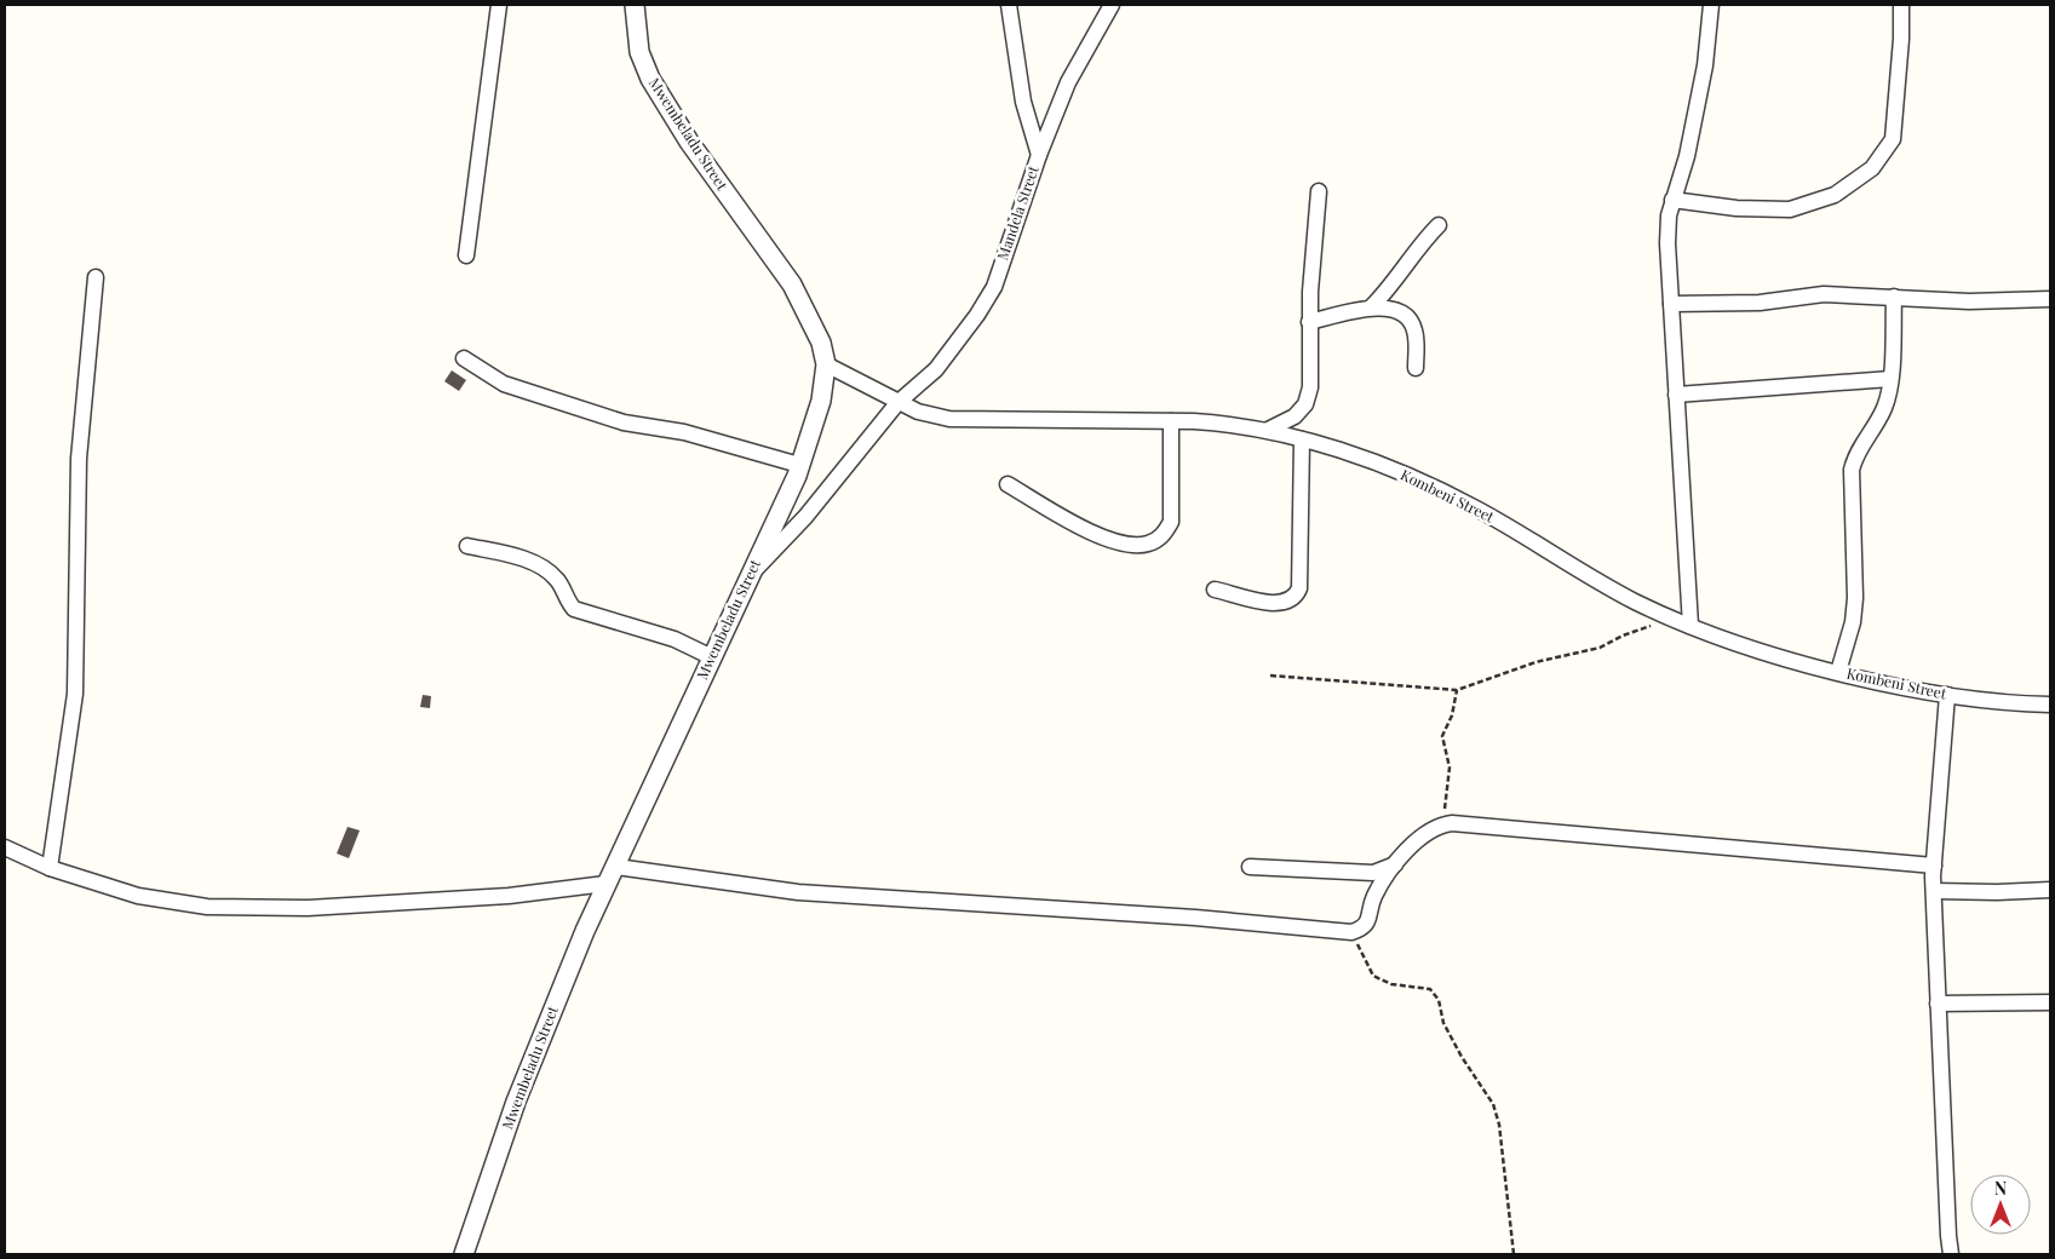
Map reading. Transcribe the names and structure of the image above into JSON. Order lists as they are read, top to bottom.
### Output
{
  "streets": {
    "street": ["Mwembeladu Street", "Mandela Street", "Kombeni Street"]
  },
  "crossings": [
    ["Mwembeladu Street", "Mandela Street"],
    ["Mwembeladu Street", "Kombeni Street"],
    ["Mandela Street", "Kombeni Street"]
  ],
  "north": "top"
}
